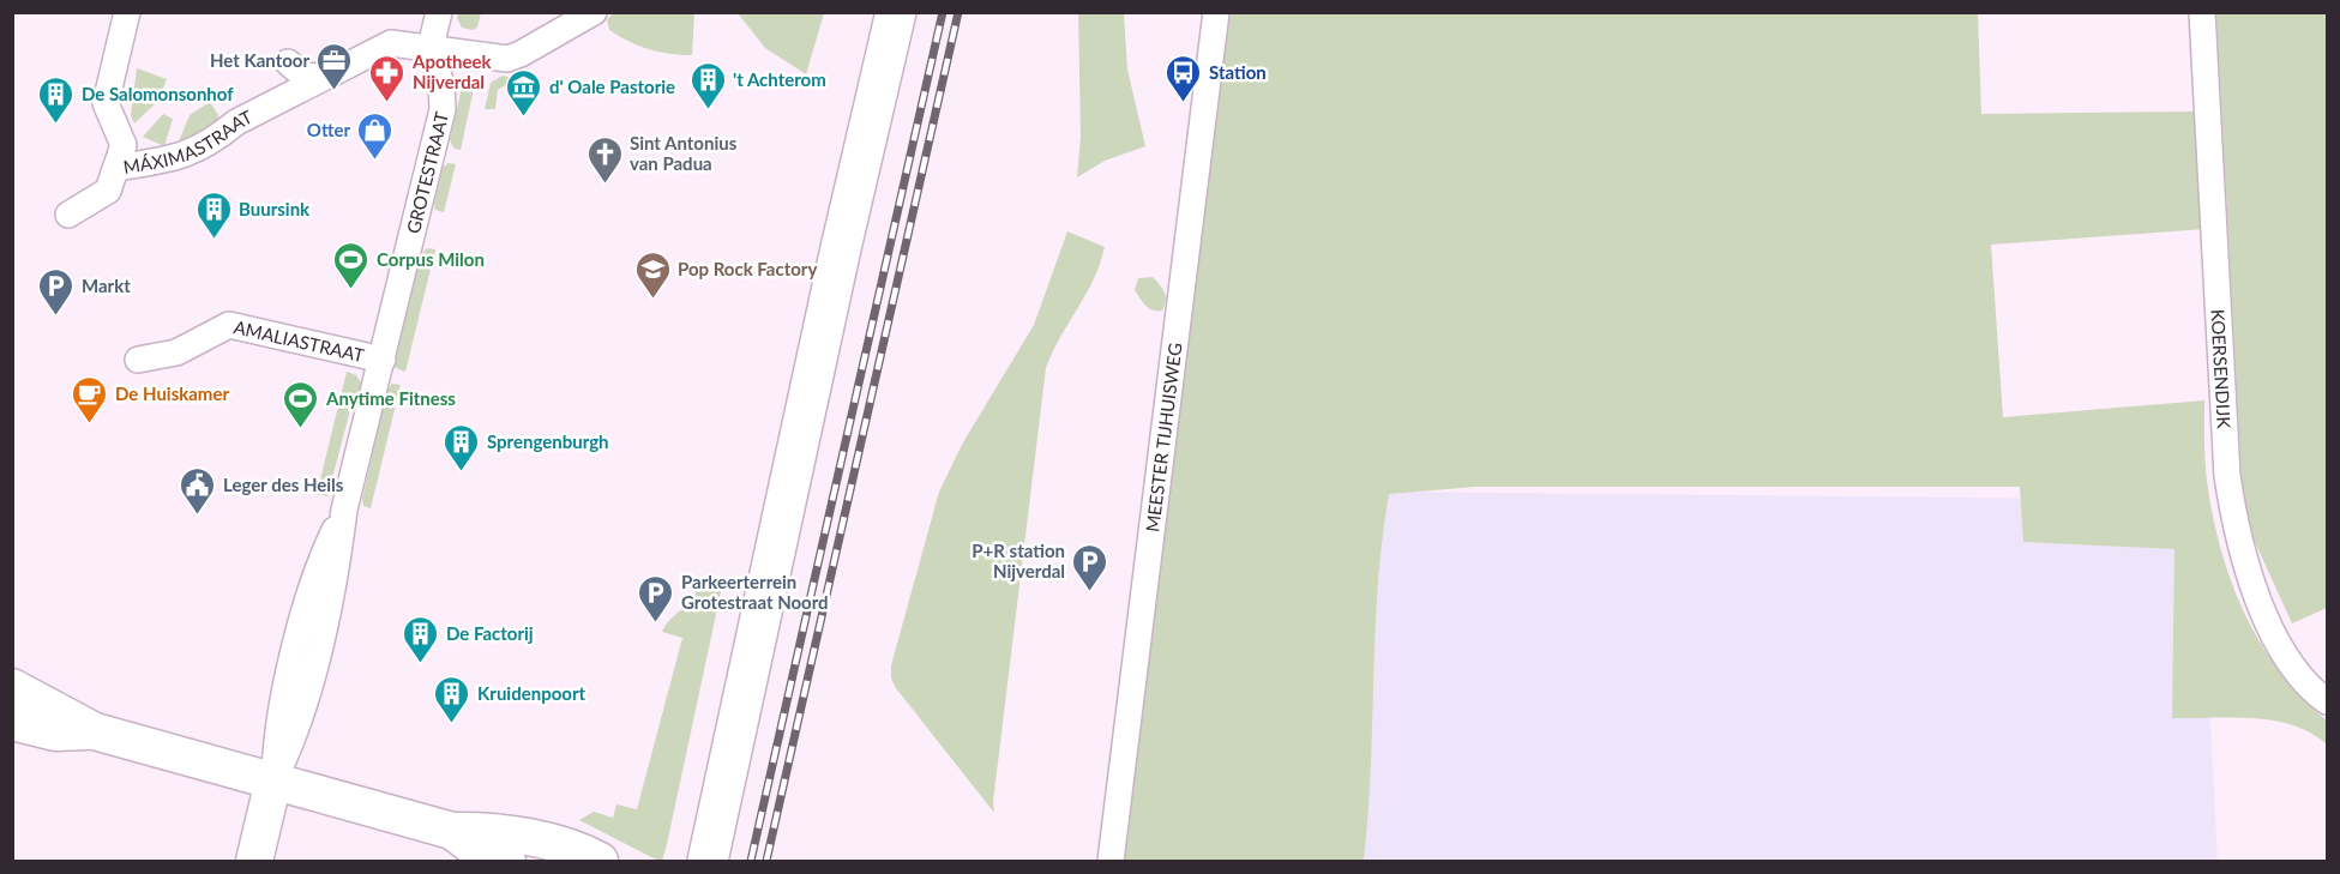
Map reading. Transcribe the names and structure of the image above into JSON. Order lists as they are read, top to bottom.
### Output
{
  "streets": {
    "street": [
      "MÁXIMASTRAAT",
      "GROTESTRAAT",
      "AMALIASTRAAT",
      "KOERSENDIJK",
      "MEESTER TIJHUISWEG"
    ]
  },
  "crossings": [
    ["MÁXIMASTRAAT", "GROTESTRAAT"],
    ["GROTESTRAAT", "AMALIASTRAAT"]
  ],
  "places": {
    "office": ["Het Kantoor"],
    "pharmacy": ["Apotheek Nijverdal"],
    "bus stop": ["Station"],
    "building": [
      "'t Achterom",
      "De Salomonsonhof",
      "Buursink",
      "Sprengenburgh",
      "De Factorij",
      "Kruidenpoort"
    ],
    "museum": ["d' Oale Pastorie"],
    "shop": ["Otter"],
    "church": ["Sint Antonius van Padua"],
    "sports": ["Corpus Milon", "Anytime Fitness"],
    "school or university": ["Pop Rock Factory"],
    "parking": ["Markt", "P+R station Nijverdal", "Parkeerterrein Grotestraat Noord"],
    "cafe": ["De Huiskamer"],
    "public building": ["Leger des Heils"]
  }
}
